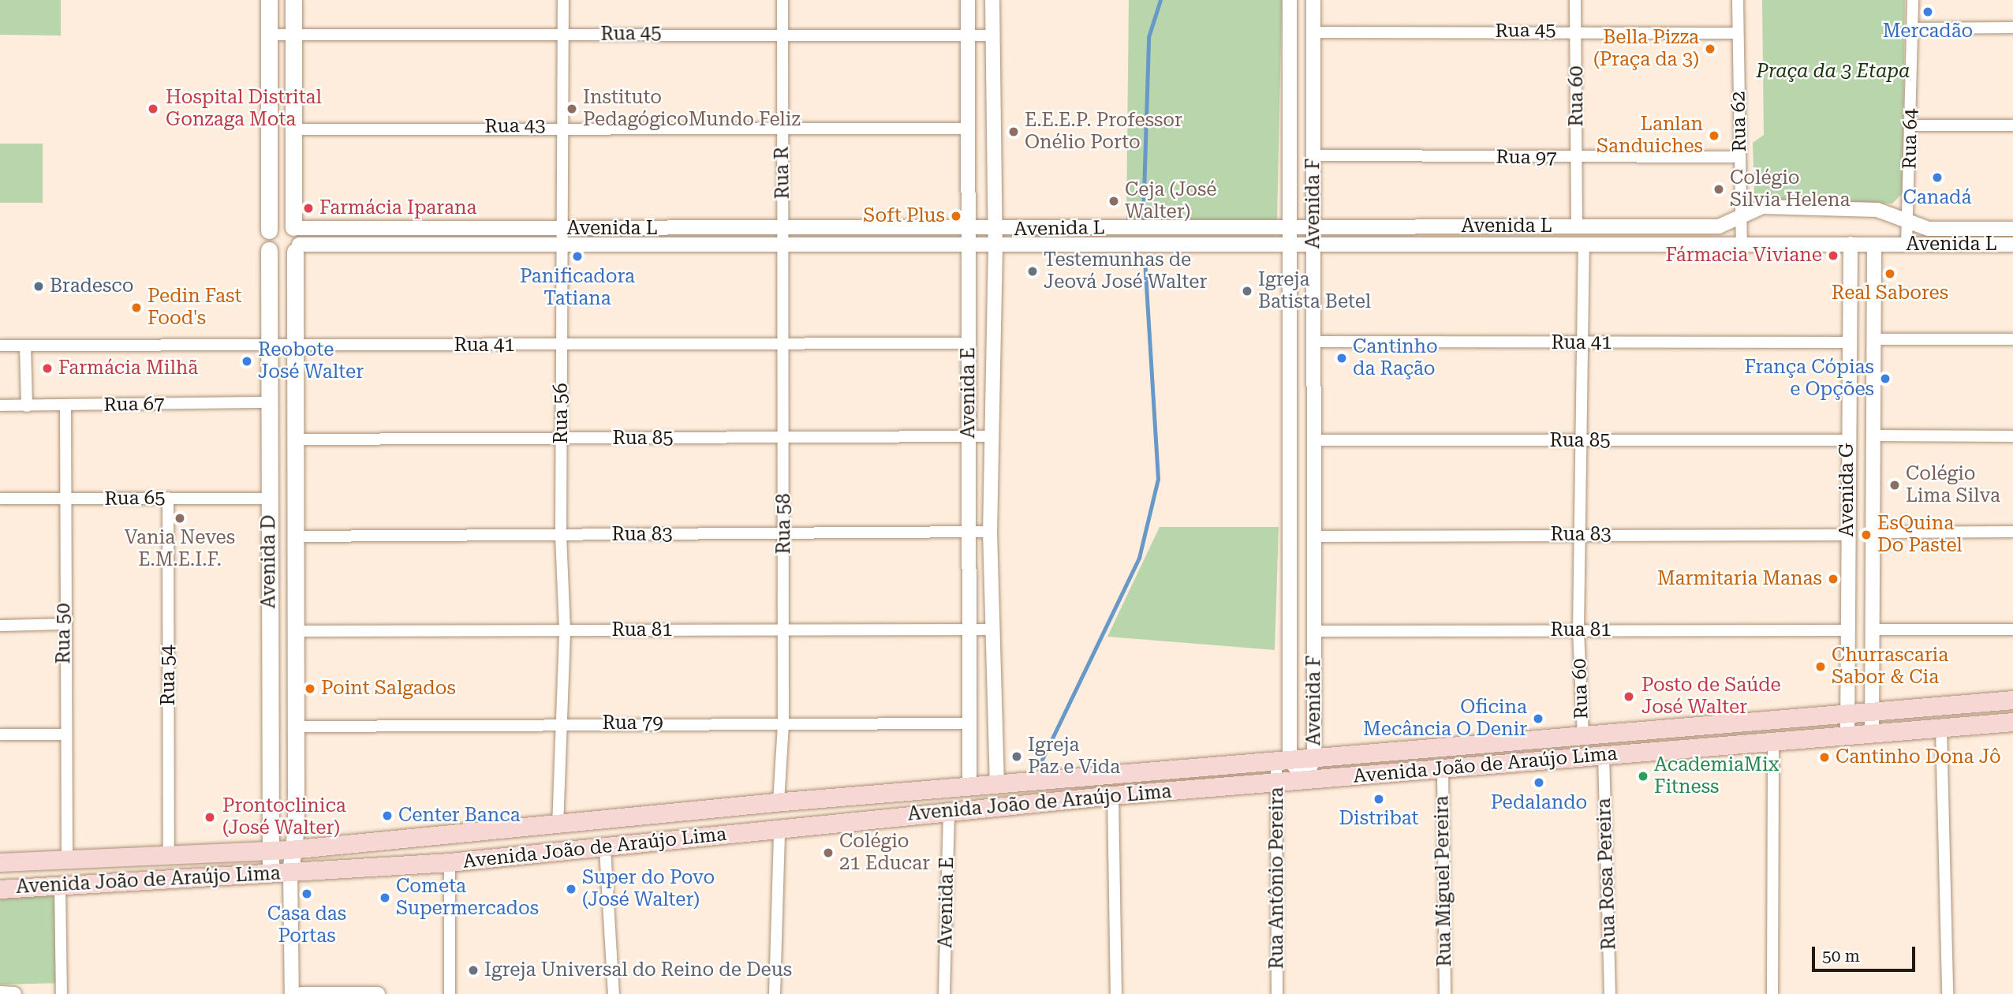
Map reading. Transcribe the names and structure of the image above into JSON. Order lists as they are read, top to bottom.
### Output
{
  "streets": {
    "main road": ["Avenida D", "Avenida João de Araújo Lima"],
    "street": [
      "Rua 45",
      "Rua 60",
      "Rua 62",
      "Rua 43",
      "Rua 64",
      "Rua 97",
      "Rua R",
      "Avenida F",
      "Avenida L",
      "Rua 41",
      "Avenida E",
      "Rua 67",
      "Rua 56",
      "Rua 85",
      "Avenida G",
      "Rua 65",
      "Rua 58",
      "Rua 83",
      "Rua 81",
      "Rua 50",
      "Rua 54",
      "Rua 79",
      "Rua Rosa Pereira",
      "Rua Antônio Pereira",
      "Rua Miguel Pereira"
    ]
  },
  "crossings": [
    ["Rua 45", "Rua 60"],
    ["Rua 45", "Rua 62"],
    ["Rua 45", "Rua R"],
    ["Rua 45", "Avenida F"],
    ["Rua 45", "Avenida E"],
    ["Rua 45", "Rua 56"],
    ["Rua 60", "Rua 97"],
    ["Rua 60", "Avenida L"],
    ["Rua 60", "Rua 41"],
    ["Rua 60", "Rua 85"],
    ["Rua 60", "Rua 83"],
    ["Rua 60", "Rua 81"],
    ["Rua 60", "Avenida João de Araújo Lima"],
    ["Rua 62", "Rua 97"],
    ["Rua 62", "Avenida L"],
    ["Rua 43", "Rua R"],
    ["Rua 43", "Avenida E"],
    ["Rua 43", "Rua 56"],
    ["Rua 64", "Avenida L"],
    ["Rua 97", "Avenida F"],
    ["Rua R", "Avenida L"],
    ["Rua R", "Rua 58"],
    ["Avenida F", "Avenida L"],
    ["Avenida F", "Rua 41"],
    ["Avenida F", "Rua 85"],
    ["Avenida F", "Rua 83"],
    ["Avenida F", "Rua 81"],
    ["Avenida F", "Avenida João de Araújo Lima"],
    ["Avenida F", "Rua Antônio Pereira"],
    ["Avenida L", "Avenida E"],
    ["Avenida L", "Rua 56"],
    ["Avenida L", "Avenida G"],
    ["Avenida L", "Rua 58"],
    ["Avenida L", "Avenida D"],
    ["Rua 41", "Avenida E"],
    ["Rua 41", "Rua 56"],
    ["Rua 41", "Avenida G"],
    ["Rua 41", "Rua 58"],
    ["Rua 41", "Avenida D"],
    ["Avenida E", "Rua 85"],
    ["Avenida E", "Rua 83"],
    ["Avenida E", "Rua 81"],
    ["Avenida E", "Rua 79"],
    ["Avenida E", "Avenida João de Araújo Lima"],
    ["Rua 67", "Avenida D"],
    ["Rua 67", "Rua 50"],
    ["Rua 56", "Rua 85"],
    ["Rua 56", "Rua 83"],
    ["Rua 56", "Rua 81"],
    ["Rua 56", "Rua 79"],
    ["Rua 56", "Avenida João de Araújo Lima"],
    ["Rua 85", "Avenida G"],
    ["Rua 85", "Rua 58"],
    ["Rua 85", "Avenida D"],
    ["Avenida G", "Rua 83"],
    ["Avenida G", "Rua 81"],
    ["Avenida G", "Avenida João de Araújo Lima"],
    ["Rua 65", "Avenida D"],
    ["Rua 65", "Rua 50"],
    ["Rua 65", "Rua 54"],
    ["Rua 58", "Rua 83"],
    ["Rua 58", "Rua 81"],
    ["Rua 58", "Rua 79"],
    ["Rua 58", "Avenida João de Araújo Lima"],
    ["Rua 83", "Avenida D"],
    ["Avenida D", "Rua 81"],
    ["Avenida D", "Rua 79"],
    ["Avenida D", "Avenida João de Araújo Lima"],
    ["Rua 50", "Avenida João de Araújo Lima"],
    ["Rua 54", "Avenida João de Araújo Lima"],
    ["Avenida João de Araújo Lima", "Rua Rosa Pereira"],
    ["Avenida João de Araújo Lima", "Rua Antônio Pereira"],
    ["Avenida João de Araújo Lima", "Rua Miguel Pereira"]
  ],
  "parks": ["Praça da 3 Etapa"],
  "places": [
    "Mercadão",
    "Bella Pizza (Praça da 3)",
    "Hospital Distrital Gonzaga Mota",
    "Instituto PedagógicoMundo Feliz",
    "E.E.E.P. Professor Onélio Porto",
    "Lanlan Sanduiches",
    "Canadá",
    "Colégio Silvia Helena",
    "Ceja (José Walter)",
    "Farmácia Iparana",
    "Soft Plus",
    "Fármacia Viviane",
    "Panificadora Tatiana",
    "Testemunhas de Jeová José Walter",
    "Real Sabores",
    "Bradesco",
    "Igreja Batista Betel",
    "Pedin Fast Food's",
    "Cantinho da Ração",
    "Reobote José Walter",
    "Farmácia Milhã",
    "França Cópias e Opções",
    "Colégio Lima Silva",
    "Vania Neves E.M.E.I.F.",
    "EsQuina Do Pastel",
    "Marmitaria Manas",
    "Churrascaria Sabor & Cia",
    "Point Salgados",
    "Posto de Saúde José Walter",
    "Oficina Mecância O Denir",
    "Igreja Paz e Vida",
    "Cantinho Dona Jô",
    "AcademiaMix Fitness",
    "Pedalando",
    "Distribat",
    "Center Banca",
    "Prontoclinica (José Walter)",
    "Colégio 21 Educar",
    "Super do Povo (José Walter)",
    "Casa das Portas",
    "Cometa Supermercados",
    "Igreja Universal do Reino de Deus"
  ],
  "scale_bar": "50 m"
}
